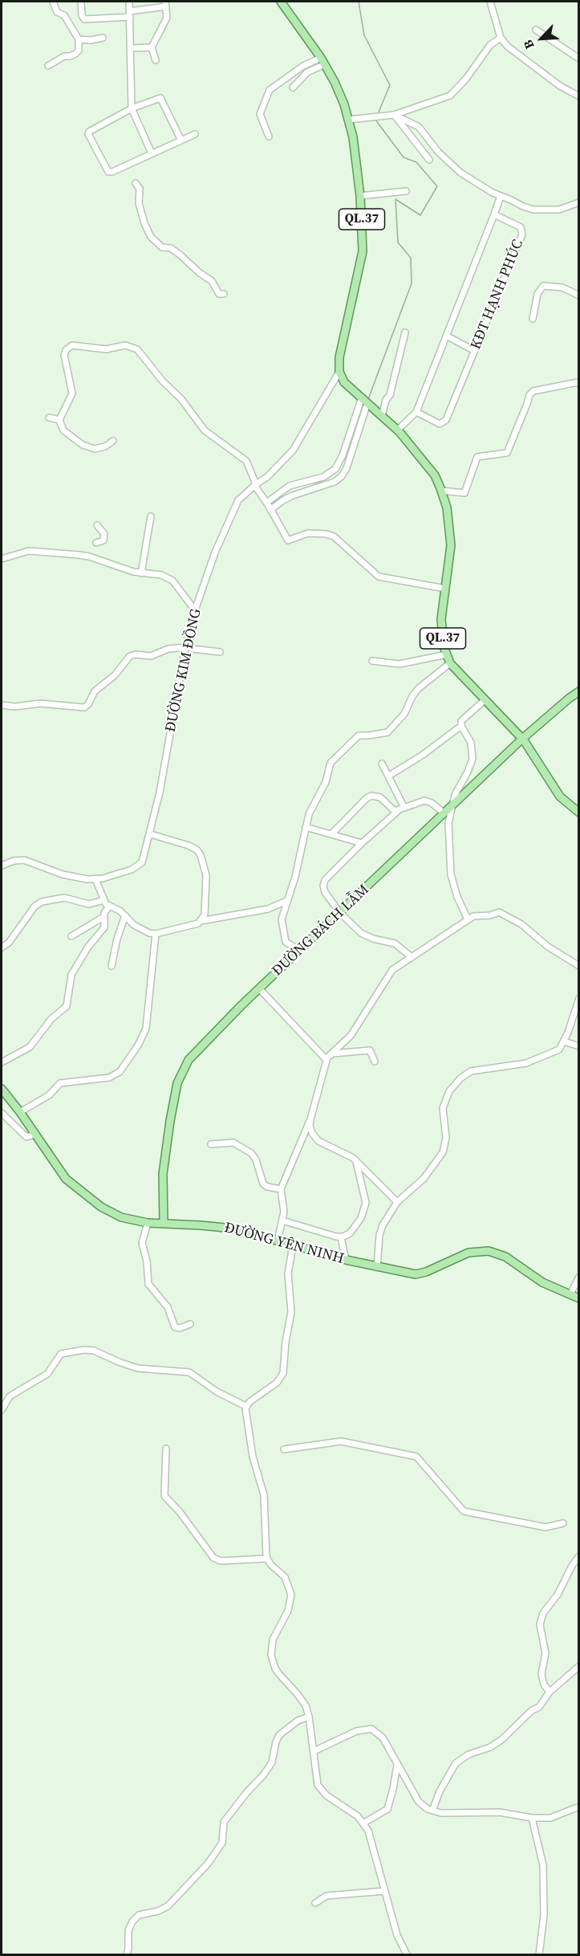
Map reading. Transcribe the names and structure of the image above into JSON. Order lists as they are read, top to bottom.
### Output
{
  "streets": {
    "main road": ["QL.37", "ĐƯỜNG BÁCH LẪM", "ĐƯỜNG YÊN NINH"],
    "street": ["KĐT HẠNH PHÚC", "ĐƯỜNG KIM ĐỒNG"]
  },
  "crossings": [
    ["QL.37", "ĐƯỜNG KIM ĐỒNG"],
    ["QL.37", "ĐƯỜNG BÁCH LẪM"],
    ["ĐƯỜNG BÁCH LẪM", "ĐƯỜNG YÊN NINH"]
  ],
  "north": "bottom left"
}
